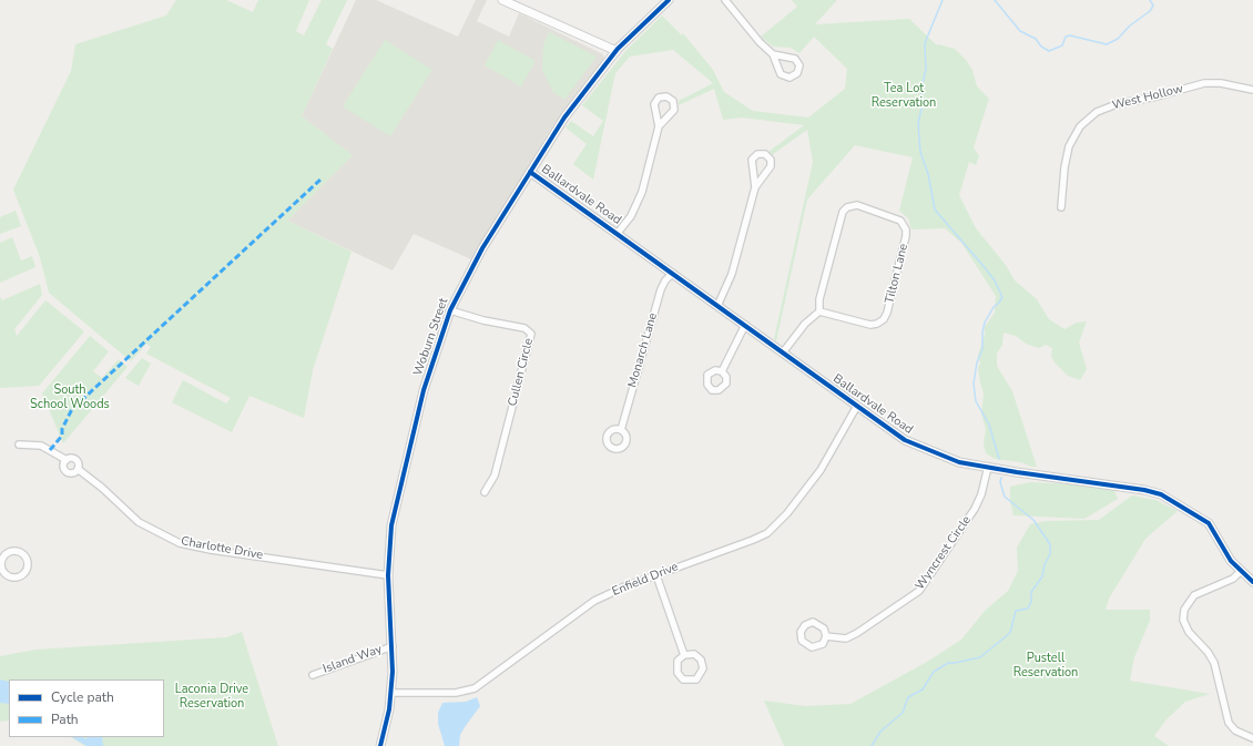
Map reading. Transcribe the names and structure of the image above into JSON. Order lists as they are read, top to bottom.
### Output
{
  "streets": {
    "street": [
      "West Hollow",
      "Ballardvale Road",
      "Tilton Lane",
      "Woburn Street",
      "Monarch Lane",
      "Cullen Circle",
      "Charlotte Drive",
      "Wyncrest Circle",
      "Enfield Drive",
      "Island Way"
    ]
  },
  "crossings": [
    ["Ballardvale Road", "Woburn Street"],
    ["Ballardvale Road", "Monarch Lane"],
    ["Ballardvale Road", "Wyncrest Circle"],
    ["Ballardvale Road", "Enfield Drive"],
    ["Woburn Street", "Cullen Circle"],
    ["Woburn Street", "Charlotte Drive"],
    ["Woburn Street", "Enfield Drive"],
    ["Woburn Street", "Island Way"]
  ],
  "parks": [
    "Tea Lot Reservation",
    "South School Woods",
    "Pustell Reservation",
    "Laconia Drive Reservation"
  ],
  "legend": ["Cycle path", "Path"]
}
